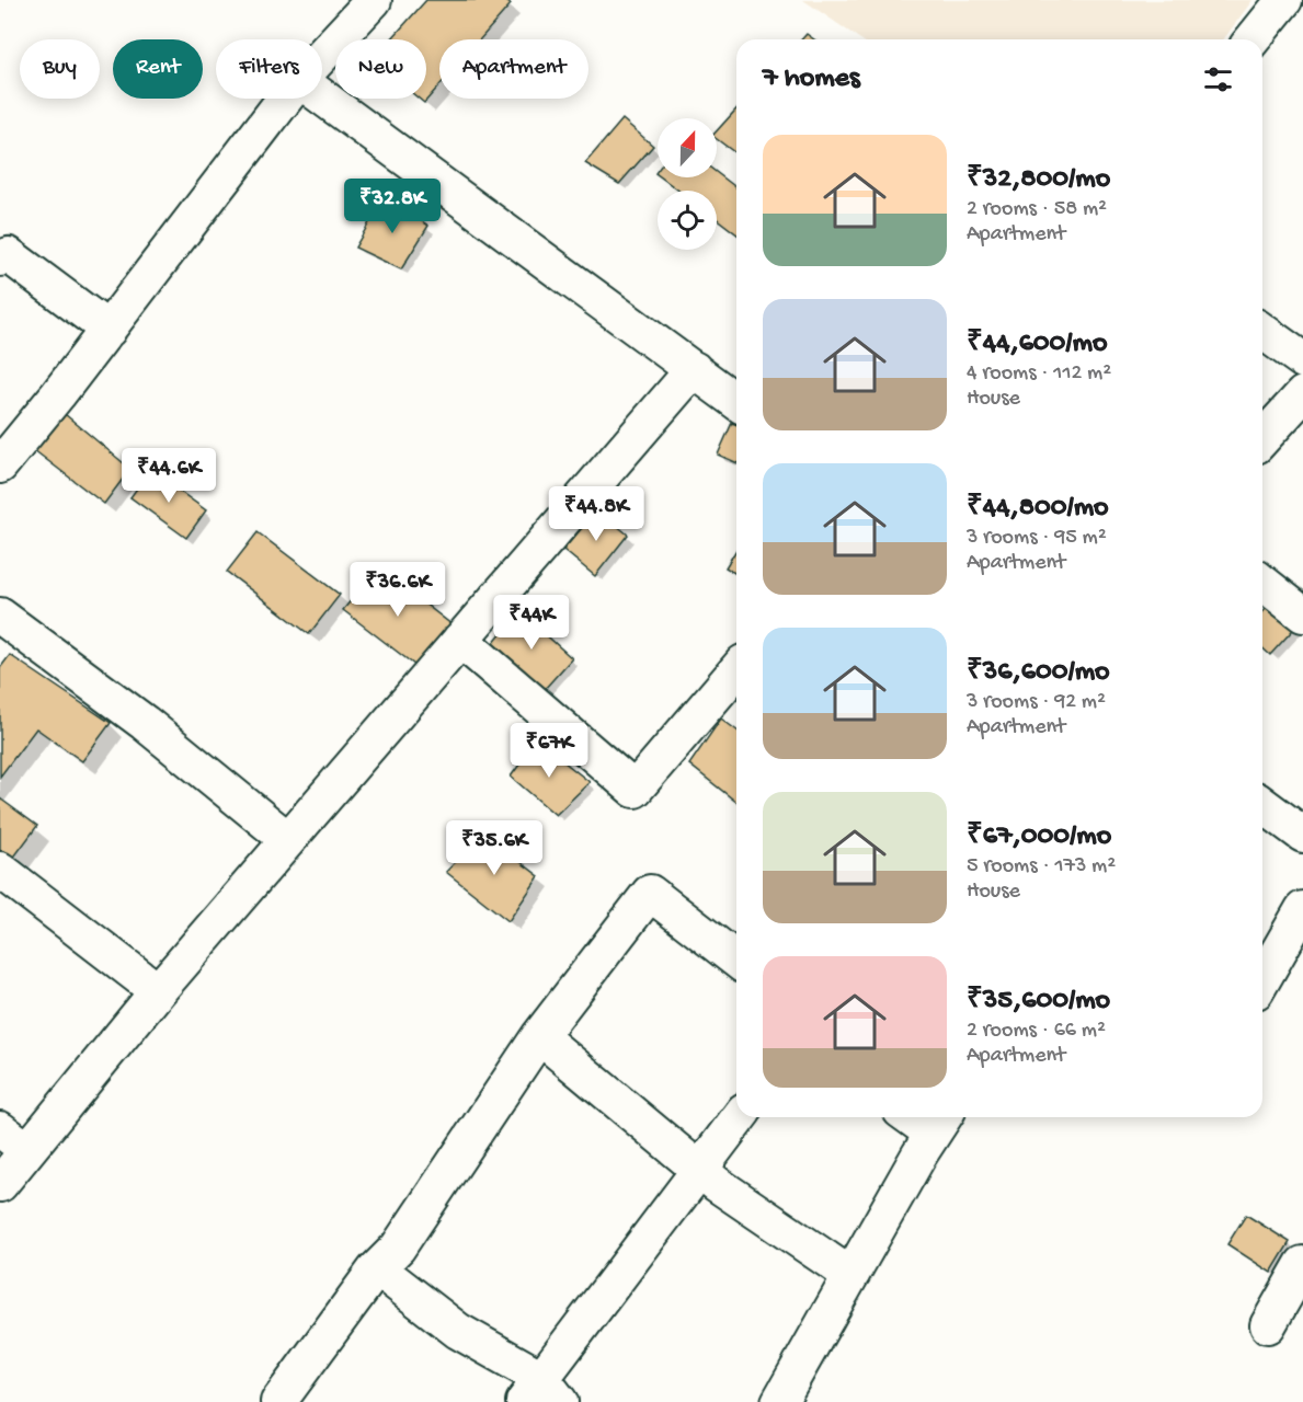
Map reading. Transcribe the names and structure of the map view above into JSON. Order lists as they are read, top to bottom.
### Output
{
  "north": "top",
  "page": {
    "chip": [
      "Buy",
      "Rent",
      "Filters",
      "New",
      "Apartment"
    ],
    "heading": "7 homes",
    "list": [
      {
        "name": "₹32,800/mo",
        "note": "2 rooms · 58 m² · Apartment"
      },
      {
        "name": "₹44,600/mo",
        "note": "4 rooms · 112 m² · House"
      },
      {
        "name": "₹44,800/mo",
        "note": "3 rooms · 95 m² · Apartment"
      },
      {
        "name": "₹36,600/mo",
        "note": "3 rooms · 92 m² · Apartment"
      },
      {
        "name": "₹67,000/mo",
        "note": "5 rooms · 173 m² · House"
      },
      {
        "name": "₹35,600/mo",
        "note": "2 rooms · 66 m² · Apartment"
      }
    ],
    "price": [
      "₹32.8K",
      "₹44.6K",
      "₹44.8K",
      "₹36.6K",
      "₹44K",
      "₹67K",
      "₹35.6K"
    ]
  }
}
